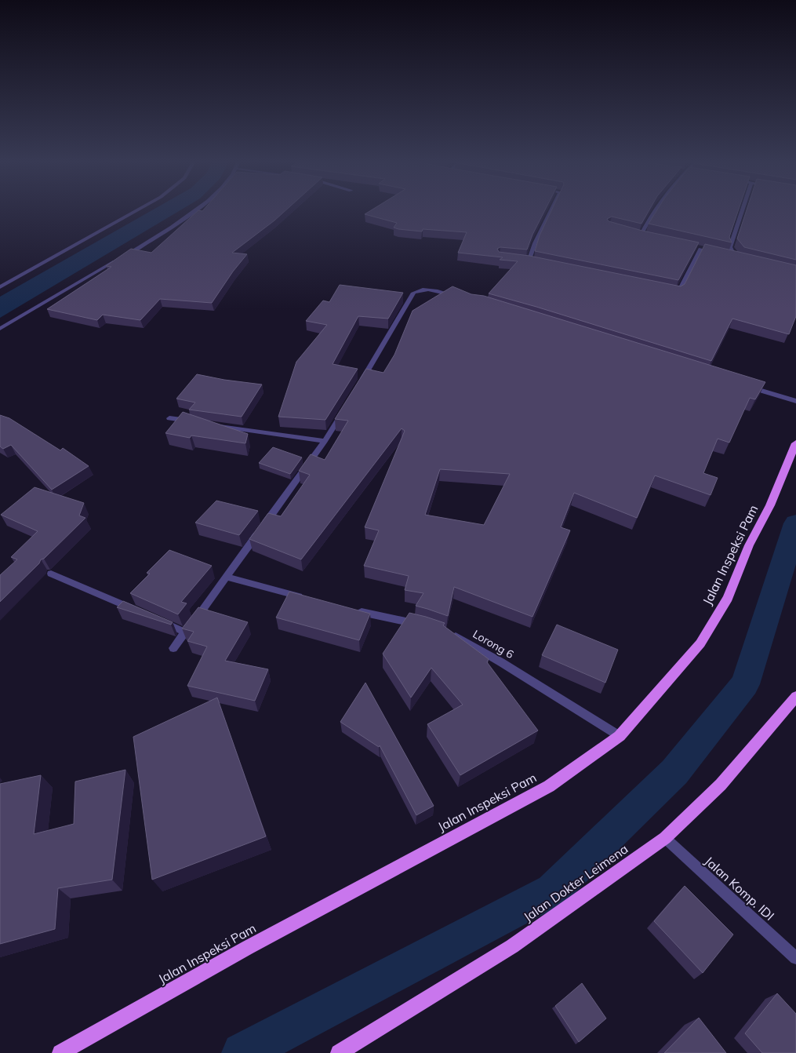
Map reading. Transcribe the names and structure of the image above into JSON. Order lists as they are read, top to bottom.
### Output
{
  "streets": {
    "main road": ["Jalan Inspeksi Pam", "Jalan Dokter Leimena"],
    "street": ["Lorong 6", "Jalan Komp. IDI"]
  },
  "crossings": [
    ["Jalan Inspeksi Pam", "Lorong 6"],
    ["Jalan Dokter Leimena", "Jalan Komp. IDI"]
  ]
}
